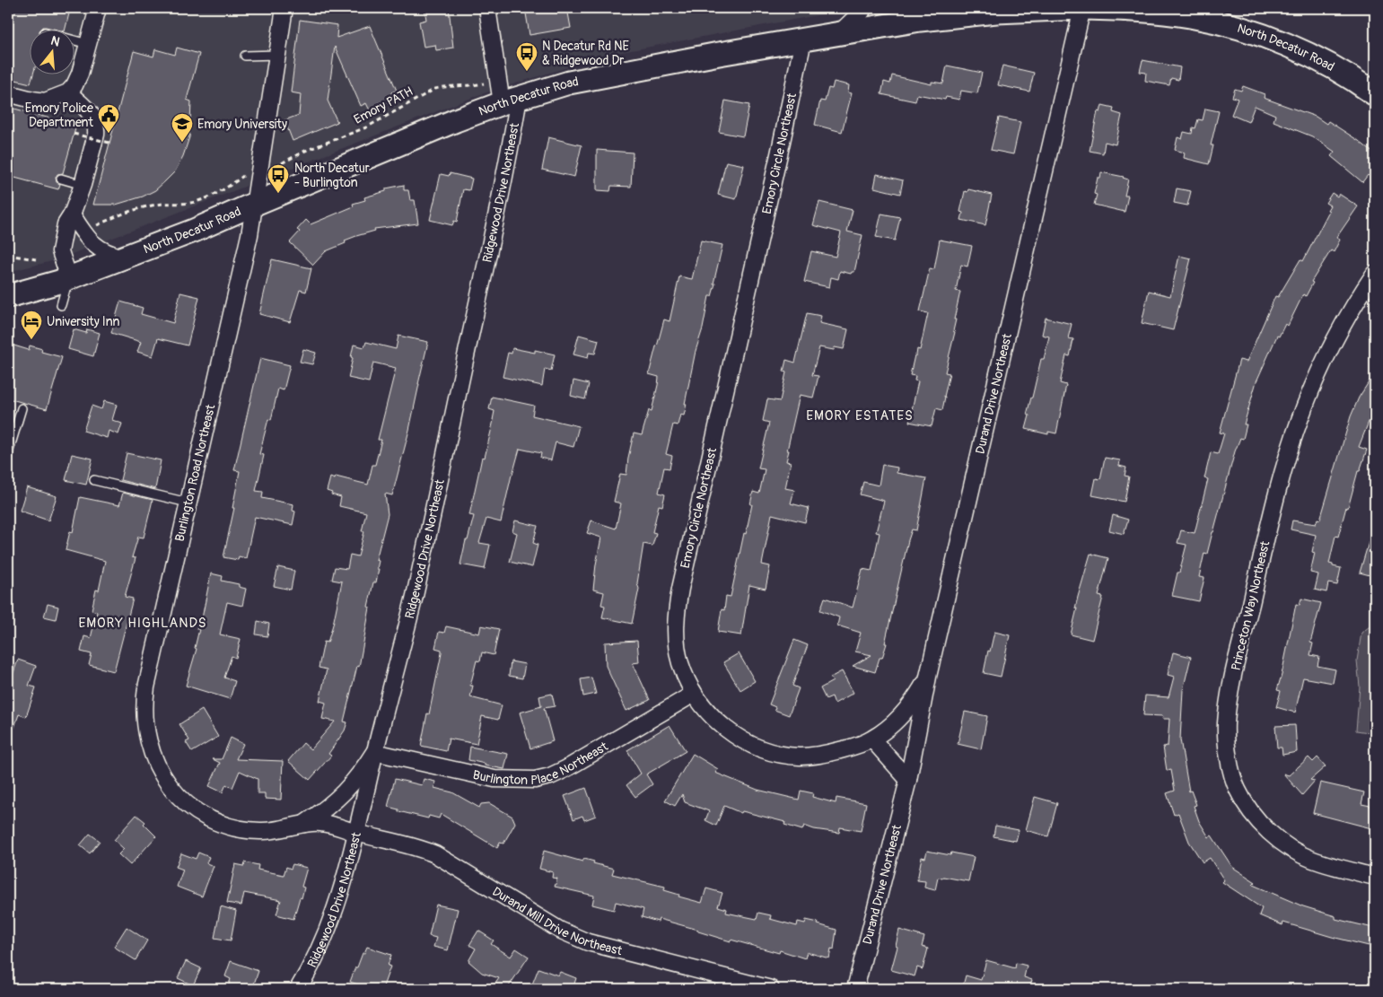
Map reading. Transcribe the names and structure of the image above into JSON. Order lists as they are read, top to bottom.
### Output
{
  "streets": {
    "main road": ["North Decatur Road"],
    "street": [
      "Emory Circle Northeast",
      "Ridgewood Drive Northeast",
      "Durand Drive Northeast",
      "Burlington Road Northeast",
      "Princeton Way Northeast",
      "Burlington Place Northeast",
      "Durand Mill Drive Northeast"
    ],
    "path": ["Emory PATH"]
  },
  "crossings": [
    ["North Decatur Road", "Emory Circle Northeast"],
    ["North Decatur Road", "Ridgewood Drive Northeast"],
    ["North Decatur Road", "Durand Drive Northeast"],
    ["North Decatur Road", "Burlington Road Northeast"],
    ["Emory Circle Northeast", "Durand Drive Northeast"],
    ["Emory Circle Northeast", "Burlington Place Northeast"],
    ["Ridgewood Drive Northeast", "Burlington Road Northeast"],
    ["Ridgewood Drive Northeast", "Burlington Place Northeast"],
    ["Ridgewood Drive Northeast", "Durand Mill Drive Northeast"],
    ["Burlington Road Northeast", "Burlington Place Northeast"],
    ["Burlington Road Northeast", "Durand Mill Drive Northeast"]
  ],
  "districts": ["EMORY ESTATES", "EMORY HIGHLANDS"],
  "places": {
    "bus stop": ["N Decatur Rd NE & Ridgewood Dr", "North Decatur - Burlington"],
    "public building": ["Emory Police Department"],
    "school or university": ["Emory University"],
    "hotel": ["University Inn"]
  },
  "north": "top"
}
